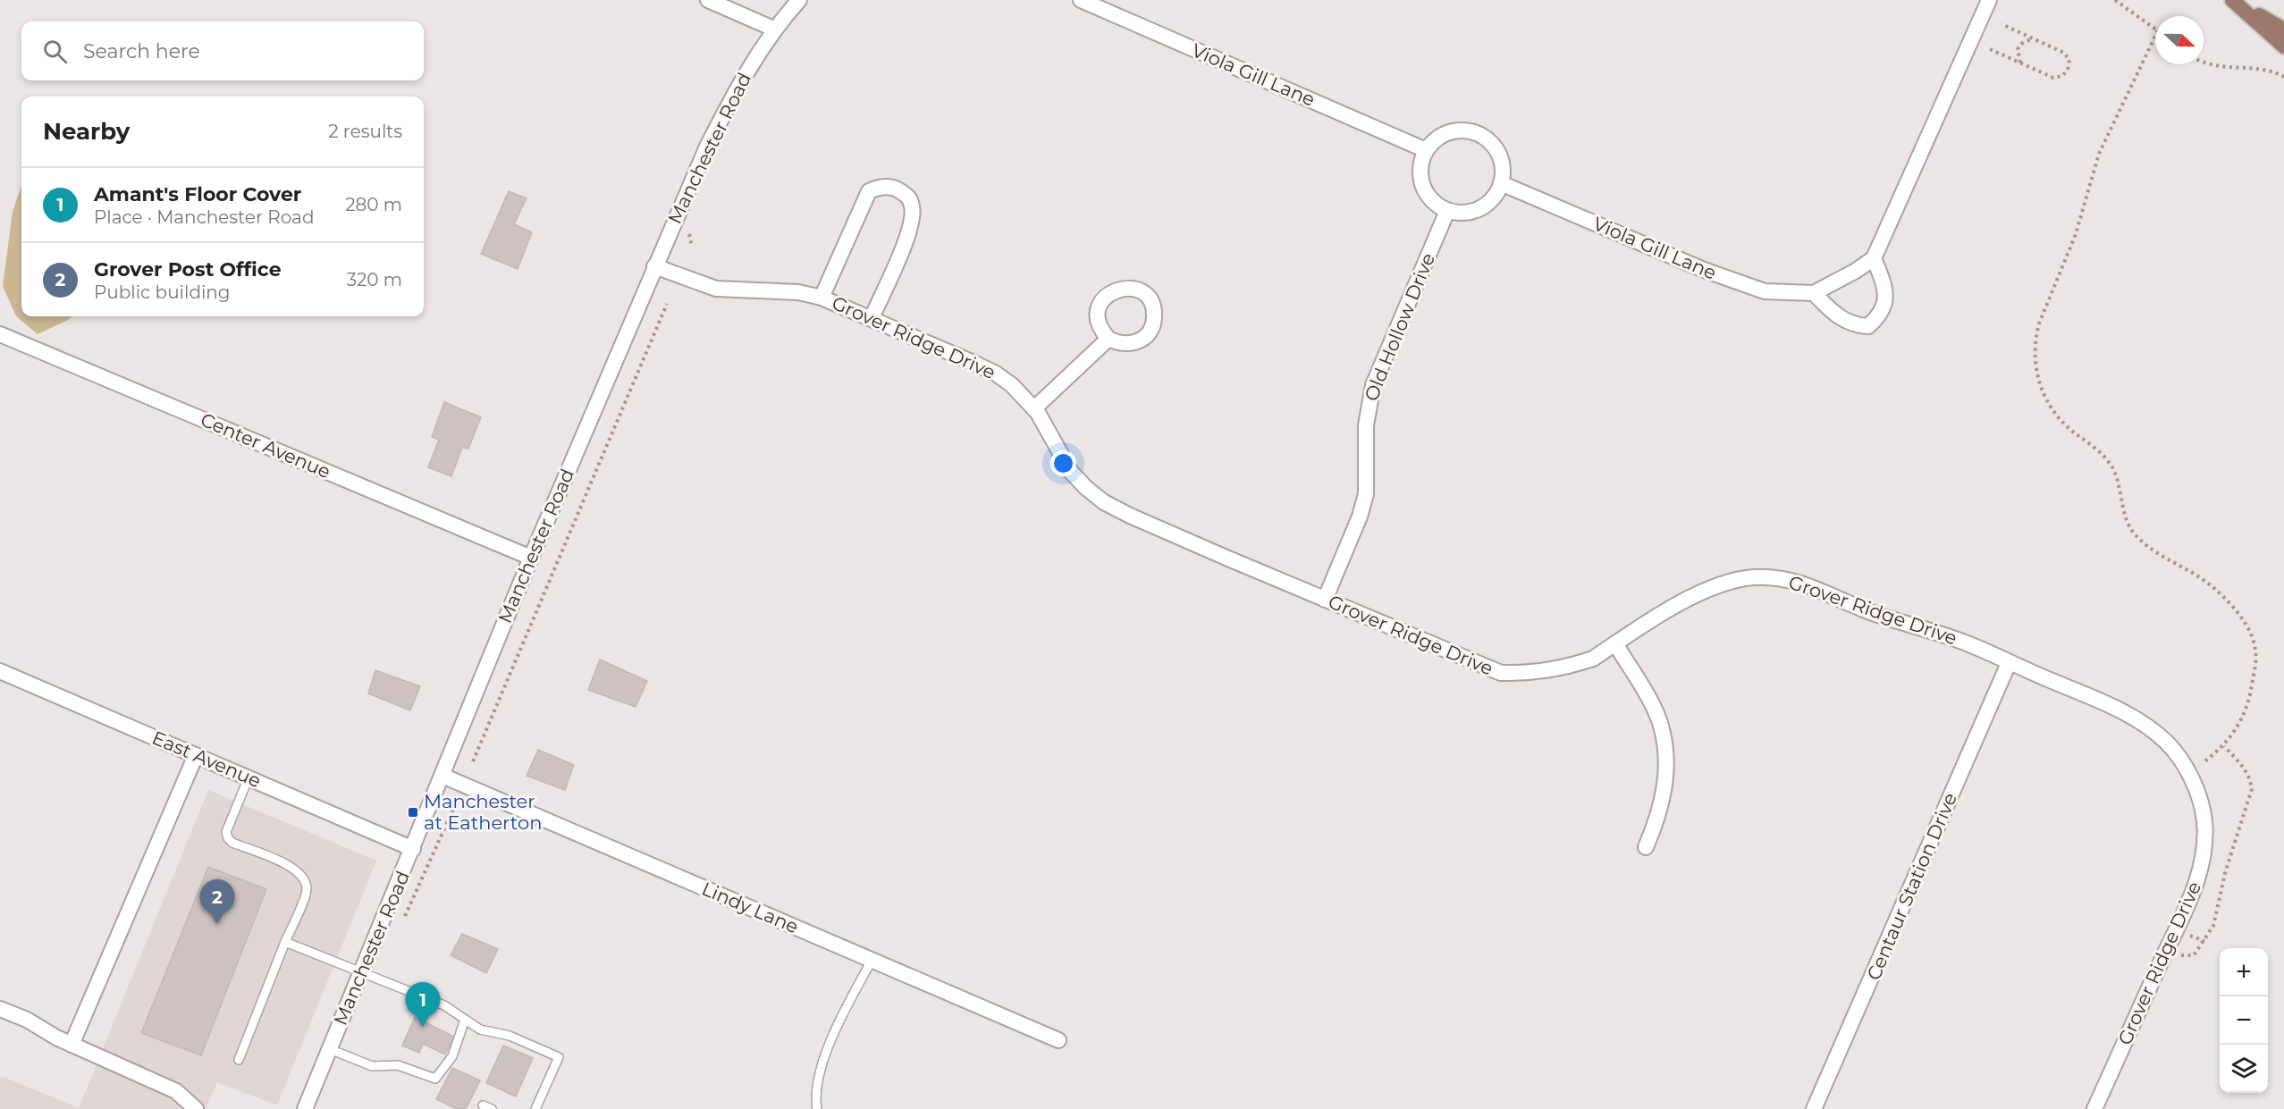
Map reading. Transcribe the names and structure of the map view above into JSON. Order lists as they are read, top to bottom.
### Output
{
  "streets": {
    "street": [
      "Viola Gill Lane",
      "Manchester Road",
      "Old Hollow Drive",
      "Grover Ridge Drive",
      "Center Avenue",
      "East Avenue",
      "Centaur Station Drive",
      "Lindy Lane"
    ]
  },
  "crossings": [
    ["Viola Gill Lane", "Old Hollow Drive"],
    ["Manchester Road", "Grover Ridge Drive"],
    ["Manchester Road", "Center Avenue"],
    ["Manchester Road", "East Avenue"],
    ["Manchester Road", "Lindy Lane"],
    ["Old Hollow Drive", "Grover Ridge Drive"],
    ["Grover Ridge Drive", "Centaur Station Drive"]
  ],
  "places": {
    "transit": ["Manchester at Eatherton"]
  },
  "north": "right",
  "page": {
    "search": "Search here",
    "heading": ["Nearby", "2 results"],
    "list": [
      {
        "mark": "1",
        "name": "Amant's Floor Cover",
        "note": "Place · Manchester Road",
        "value": "280 m"
      },
      {
        "mark": "2",
        "name": "Grover Post Office",
        "note": "Public building",
        "value": "320 m"
      }
    ],
    "pins": ["2", "1"],
    "map_buttons": ["+", "−"]
  }
}
